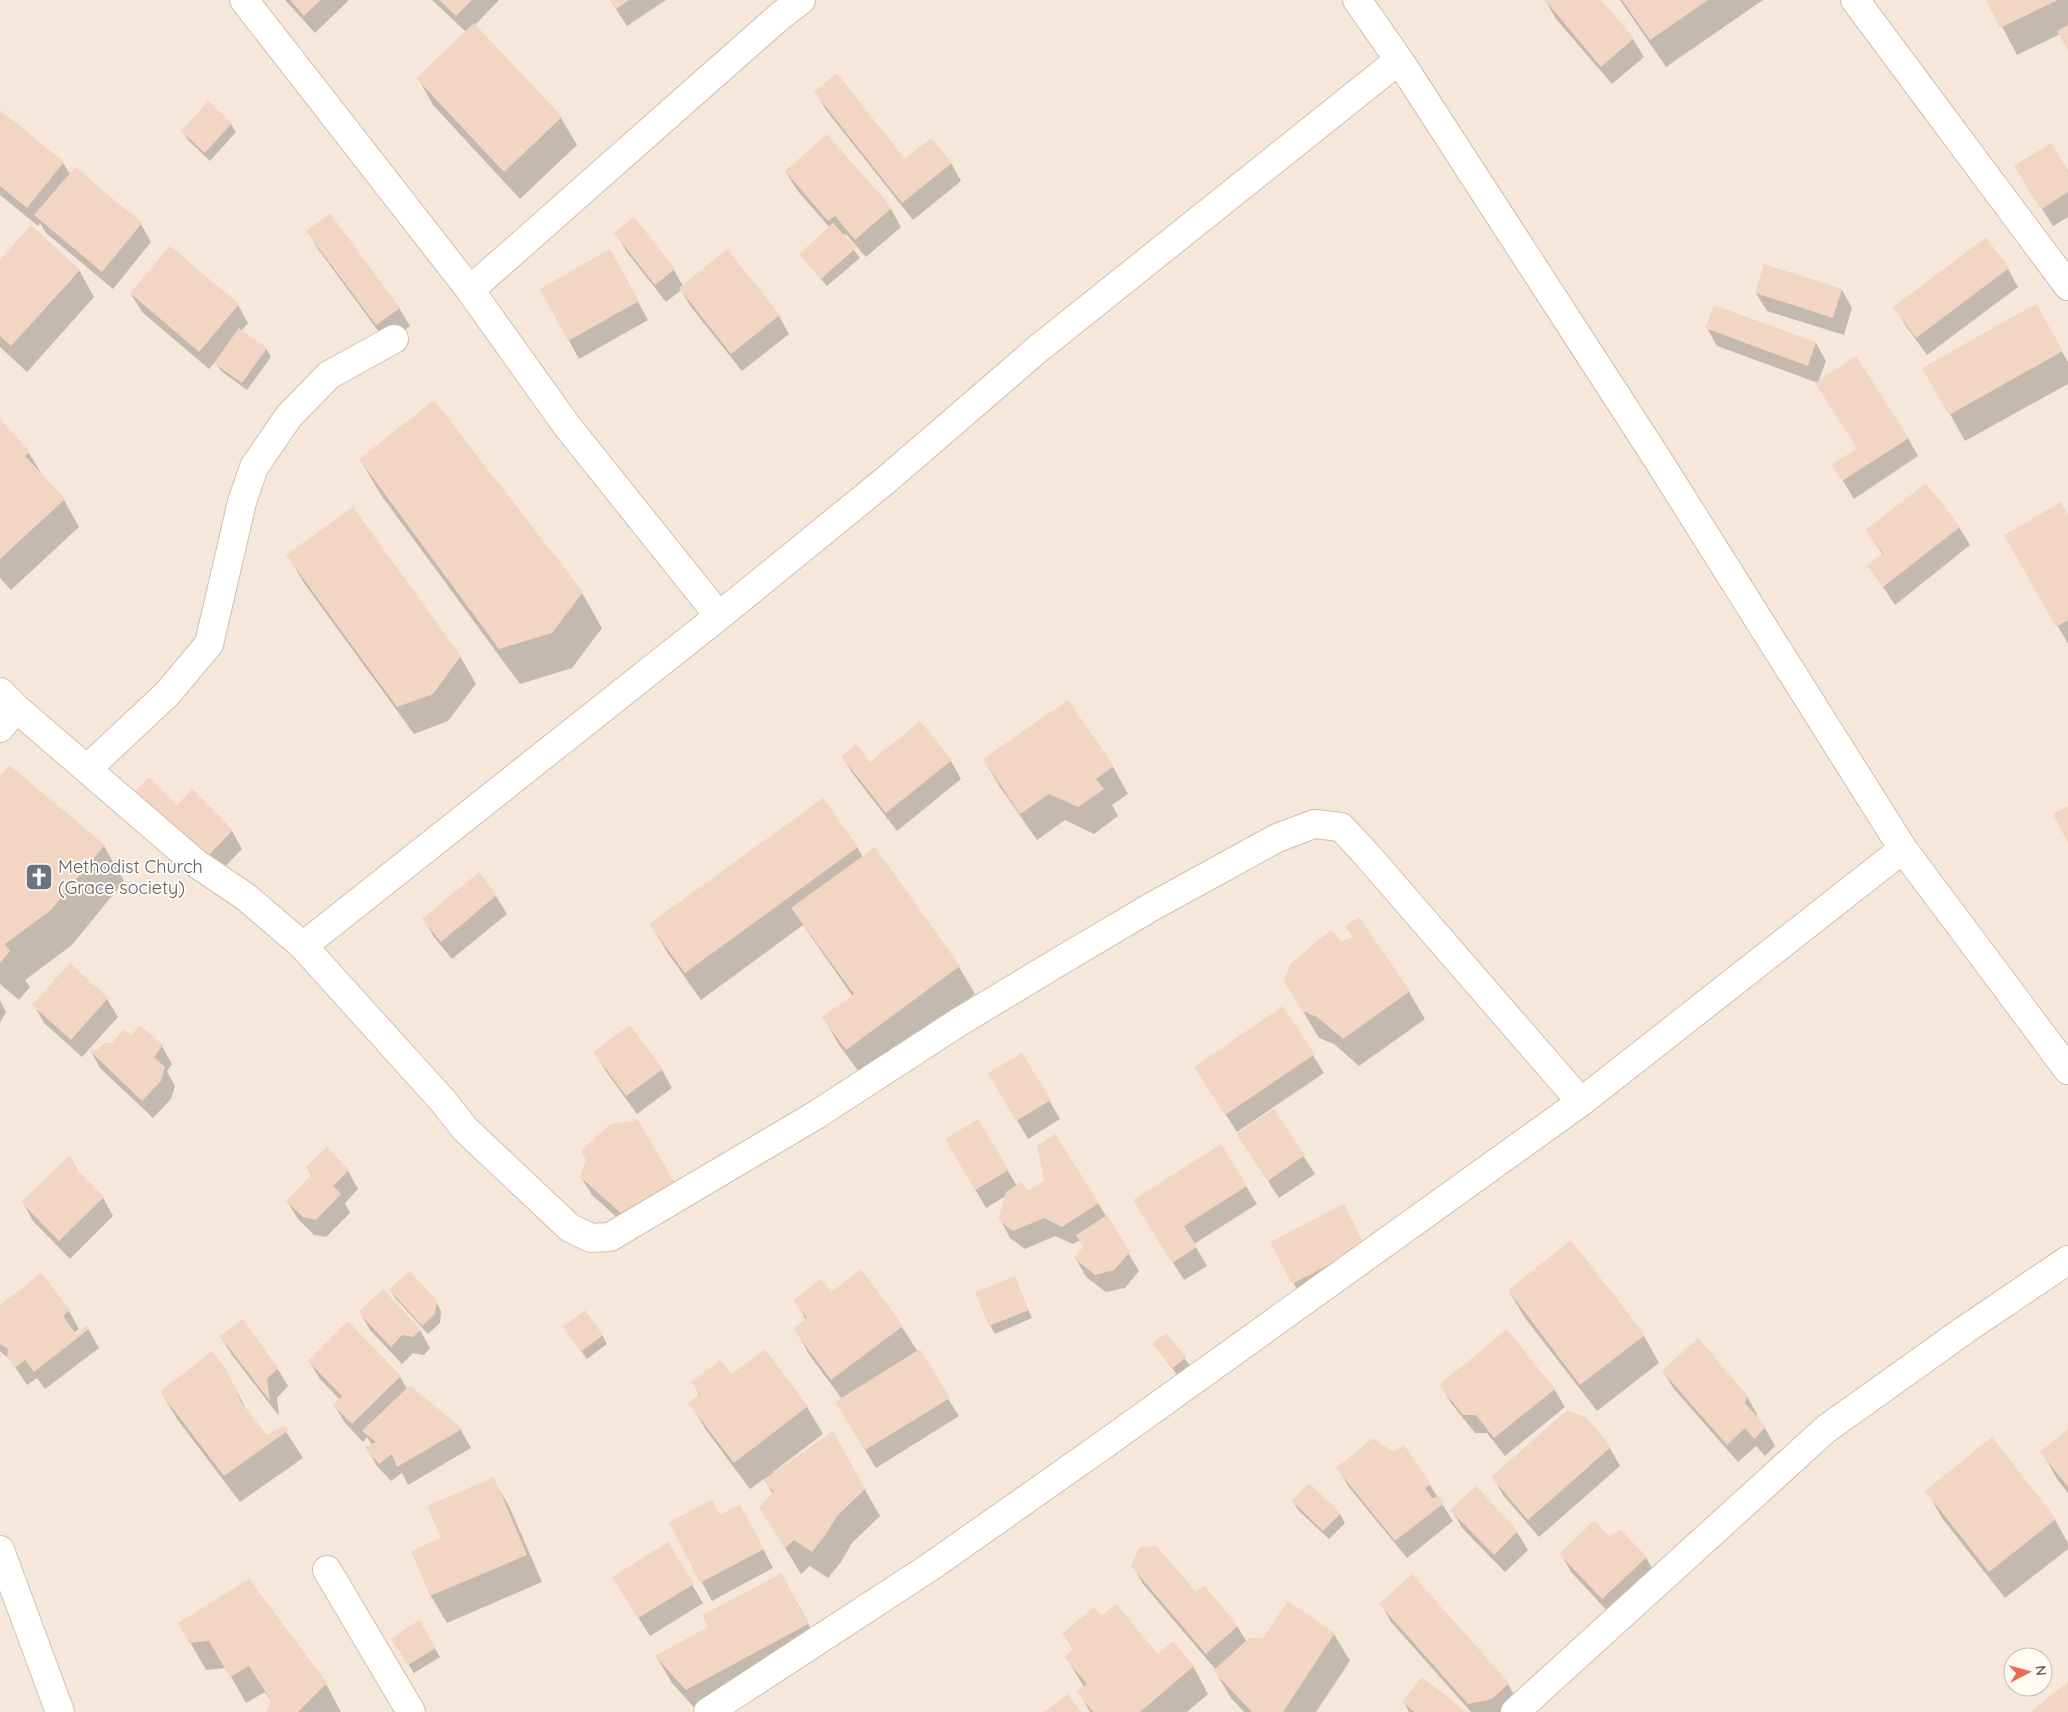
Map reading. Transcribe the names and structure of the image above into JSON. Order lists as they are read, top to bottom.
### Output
{
  "places": {
    "church": ["Methodist Church (Grace society)"]
  },
  "north": "right"
}
